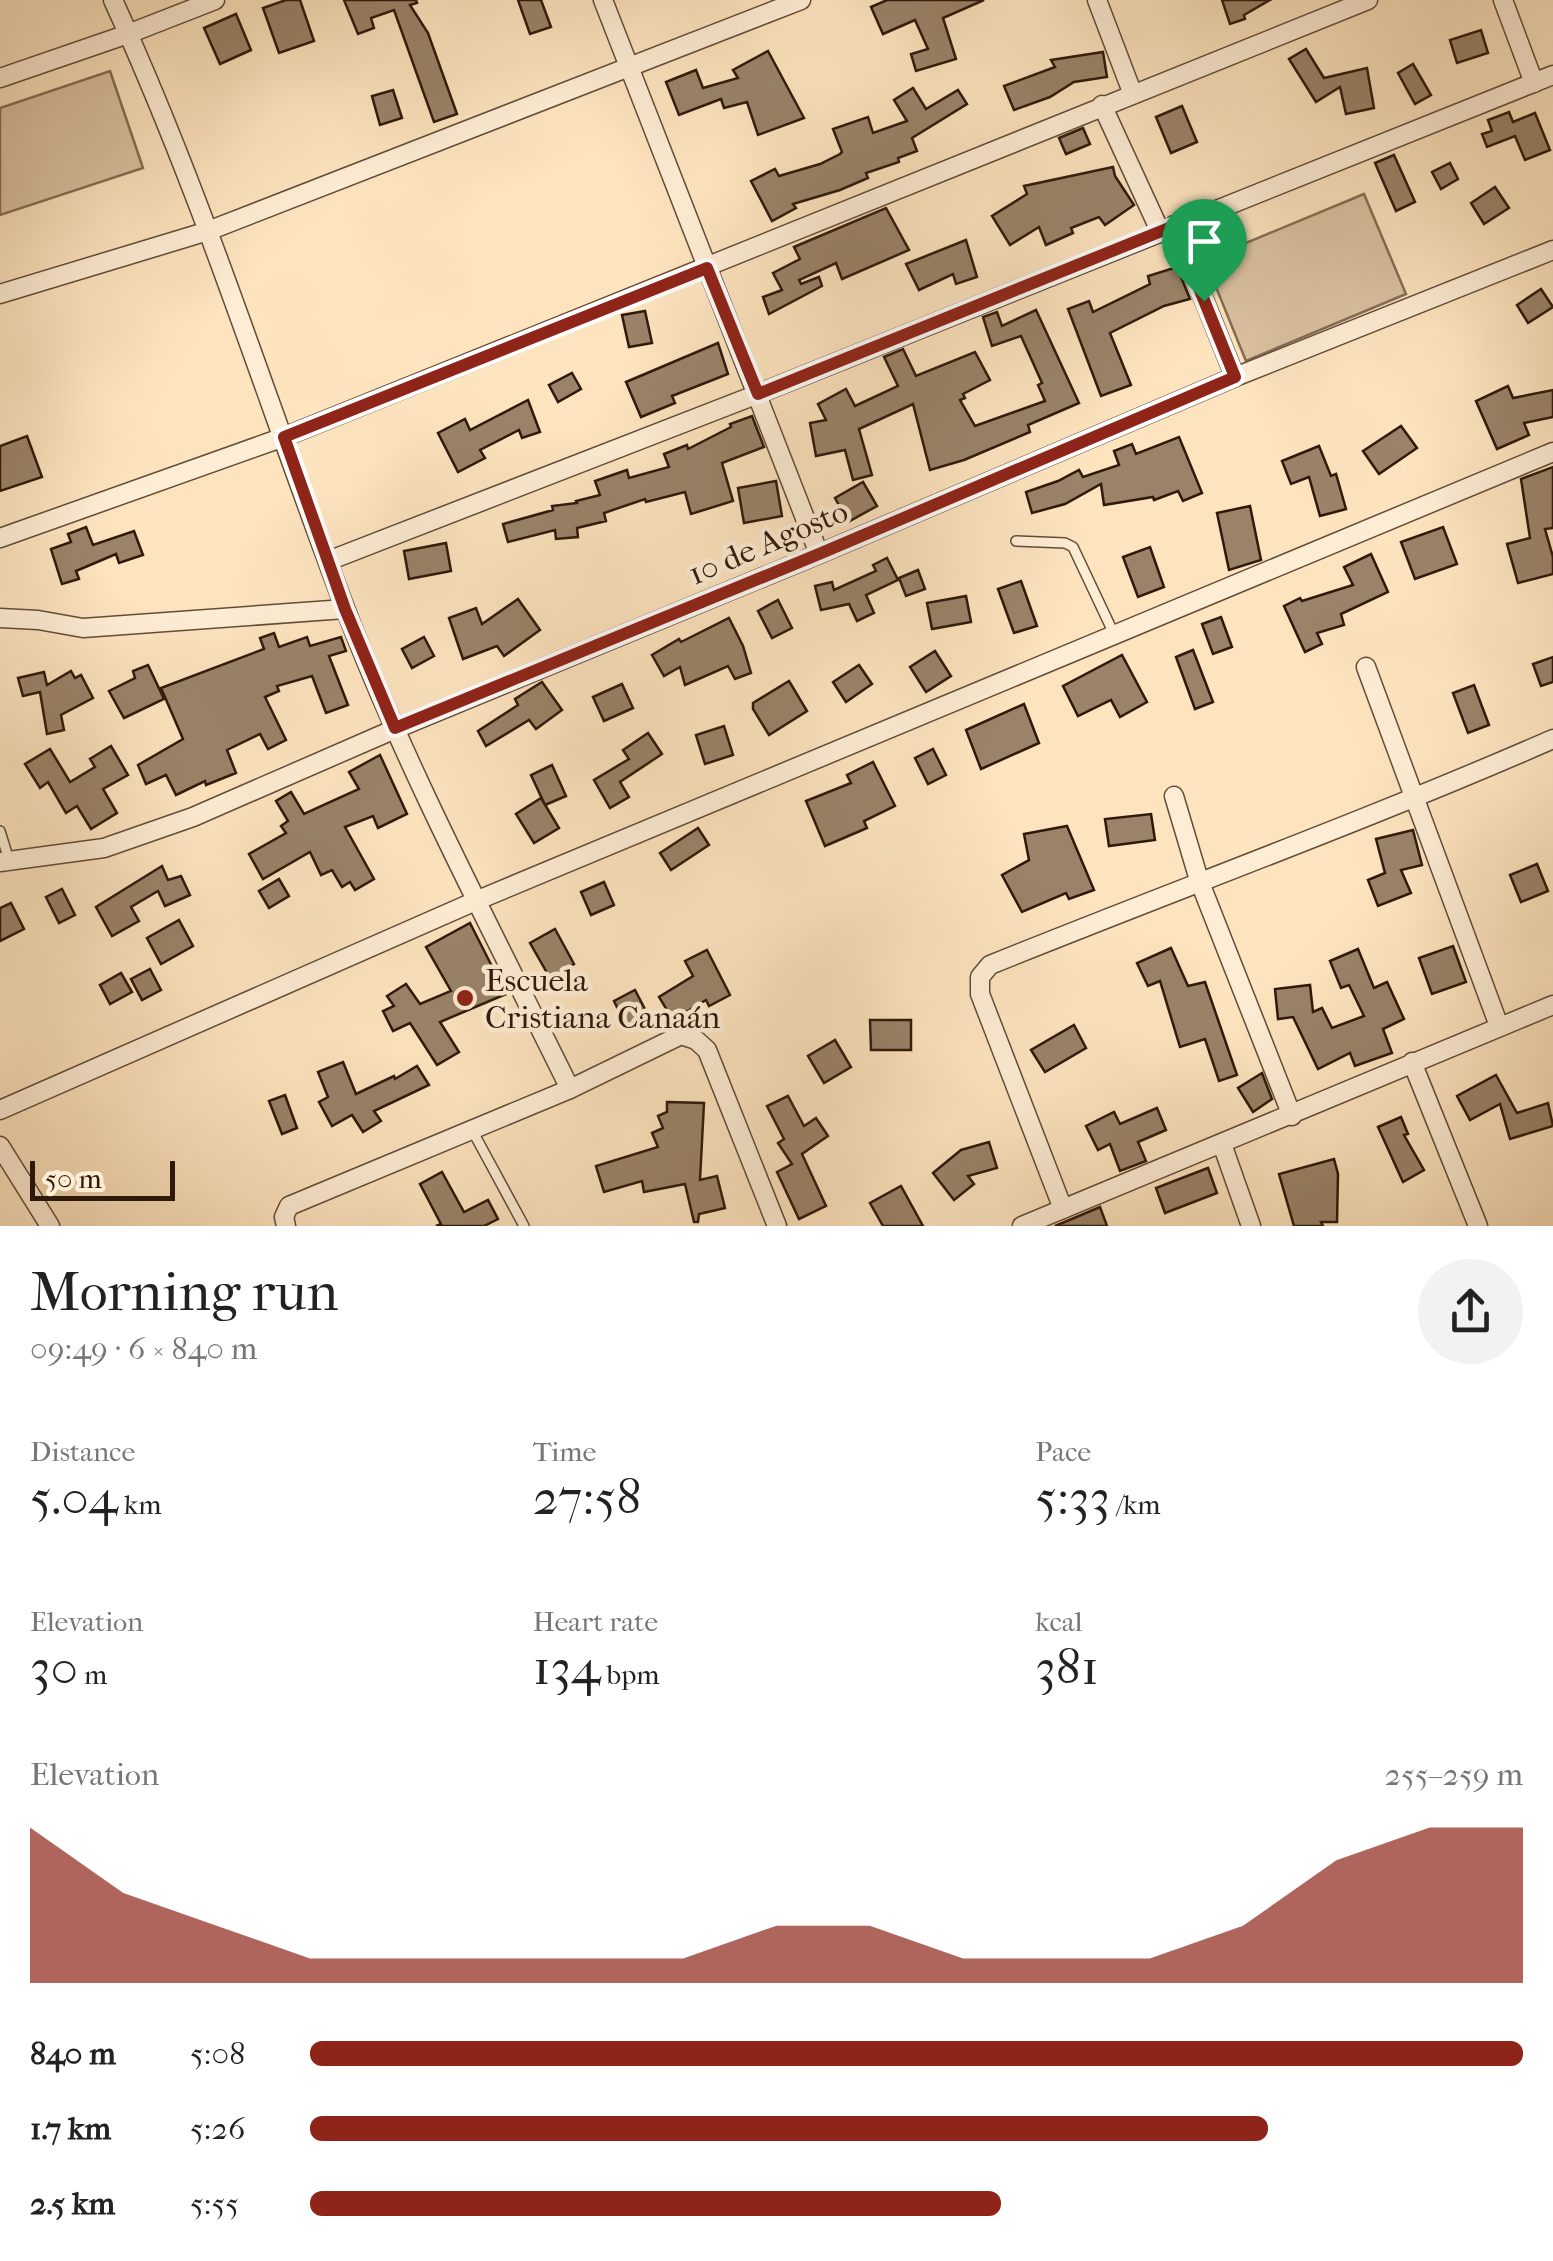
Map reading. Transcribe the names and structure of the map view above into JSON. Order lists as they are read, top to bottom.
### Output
{
  "streets": {
    "street": ["10 de Agosto"]
  },
  "places": ["Escuela Cristiana Canaán"],
  "scale_bar": "50 m",
  "page": {
    "scale": "50 m",
    "heading": ["Morning run", "09:49 · 6 × 840 m"],
    "stats": [
      ["Distance", "5.04 km"],
      ["Time", "27:58"],
      ["Pace", "5:33 /km"],
      ["Elevation", "30 m"],
      ["Heart rate", "134 bpm"],
      ["kcal", "381"]
    ],
    "chart": ["Elevation", "255–259 m"],
    "list": [
      {
        "name": "840 m",
        "note": "5:08"
      },
      {
        "name": "1.7 km",
        "note": "5:26"
      },
      {
        "name": "2.5 km",
        "note": "5:55"
      }
    ]
  }
}
